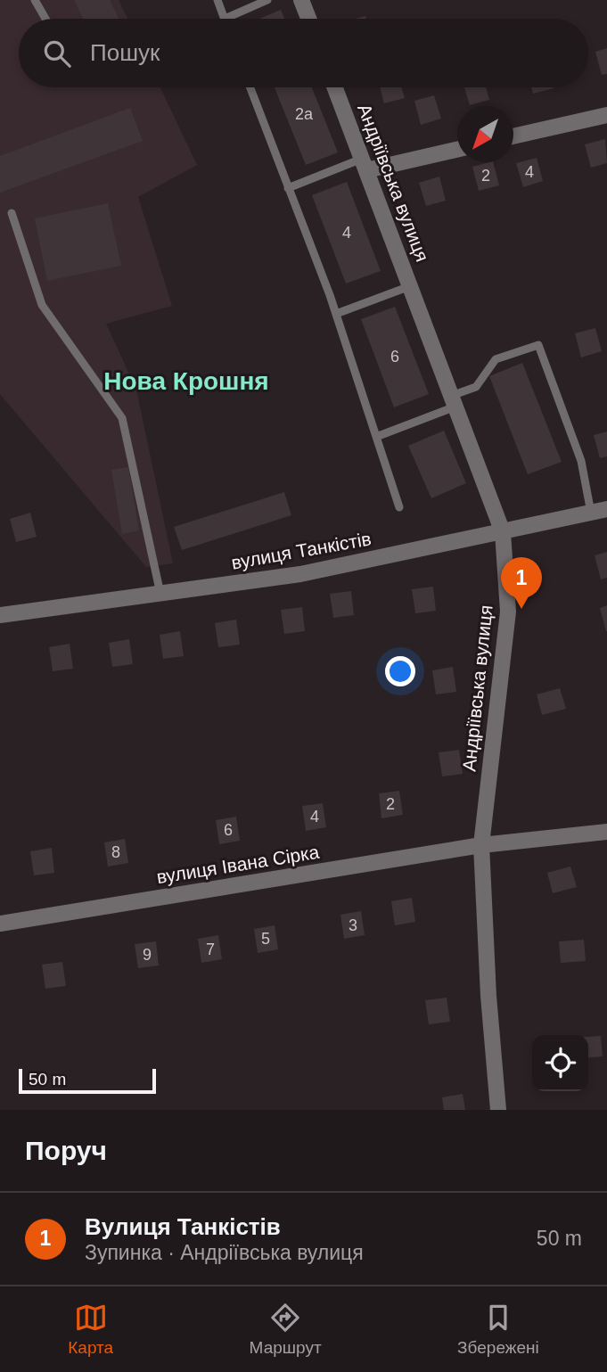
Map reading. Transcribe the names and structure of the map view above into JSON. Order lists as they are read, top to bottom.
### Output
{
  "streets": {
    "street": ["Андріївська вулиця", "вулиця Танкістів", "вулиця Івана Сірка"]
  },
  "crossings": [
    ["Андріївська вулиця", "вулиця Танкістів"],
    ["Андріївська вулиця", "вулиця Івана Сірка"]
  ],
  "districts": ["Нова Крошня"],
  "house_numbers": [
    "2а",
    "4",
    "2",
    "4",
    "6",
    "2",
    "4",
    "6",
    "8",
    "3",
    "5",
    "7",
    "9"
  ],
  "scale_bar": "50 m",
  "north": "bottom left",
  "page": {
    "search": "Пошук",
    "pins": "1",
    "scale": "50 m",
    "heading": "Поруч",
    "list": [
      {
        "mark": "1",
        "name": "Вулиця Танкістів",
        "note": "Зупинка · Андріївська вулиця",
        "value": "50 m"
      }
    ],
    "nav": ["Карта", "Маршрут", "Збережені"]
  }
}
